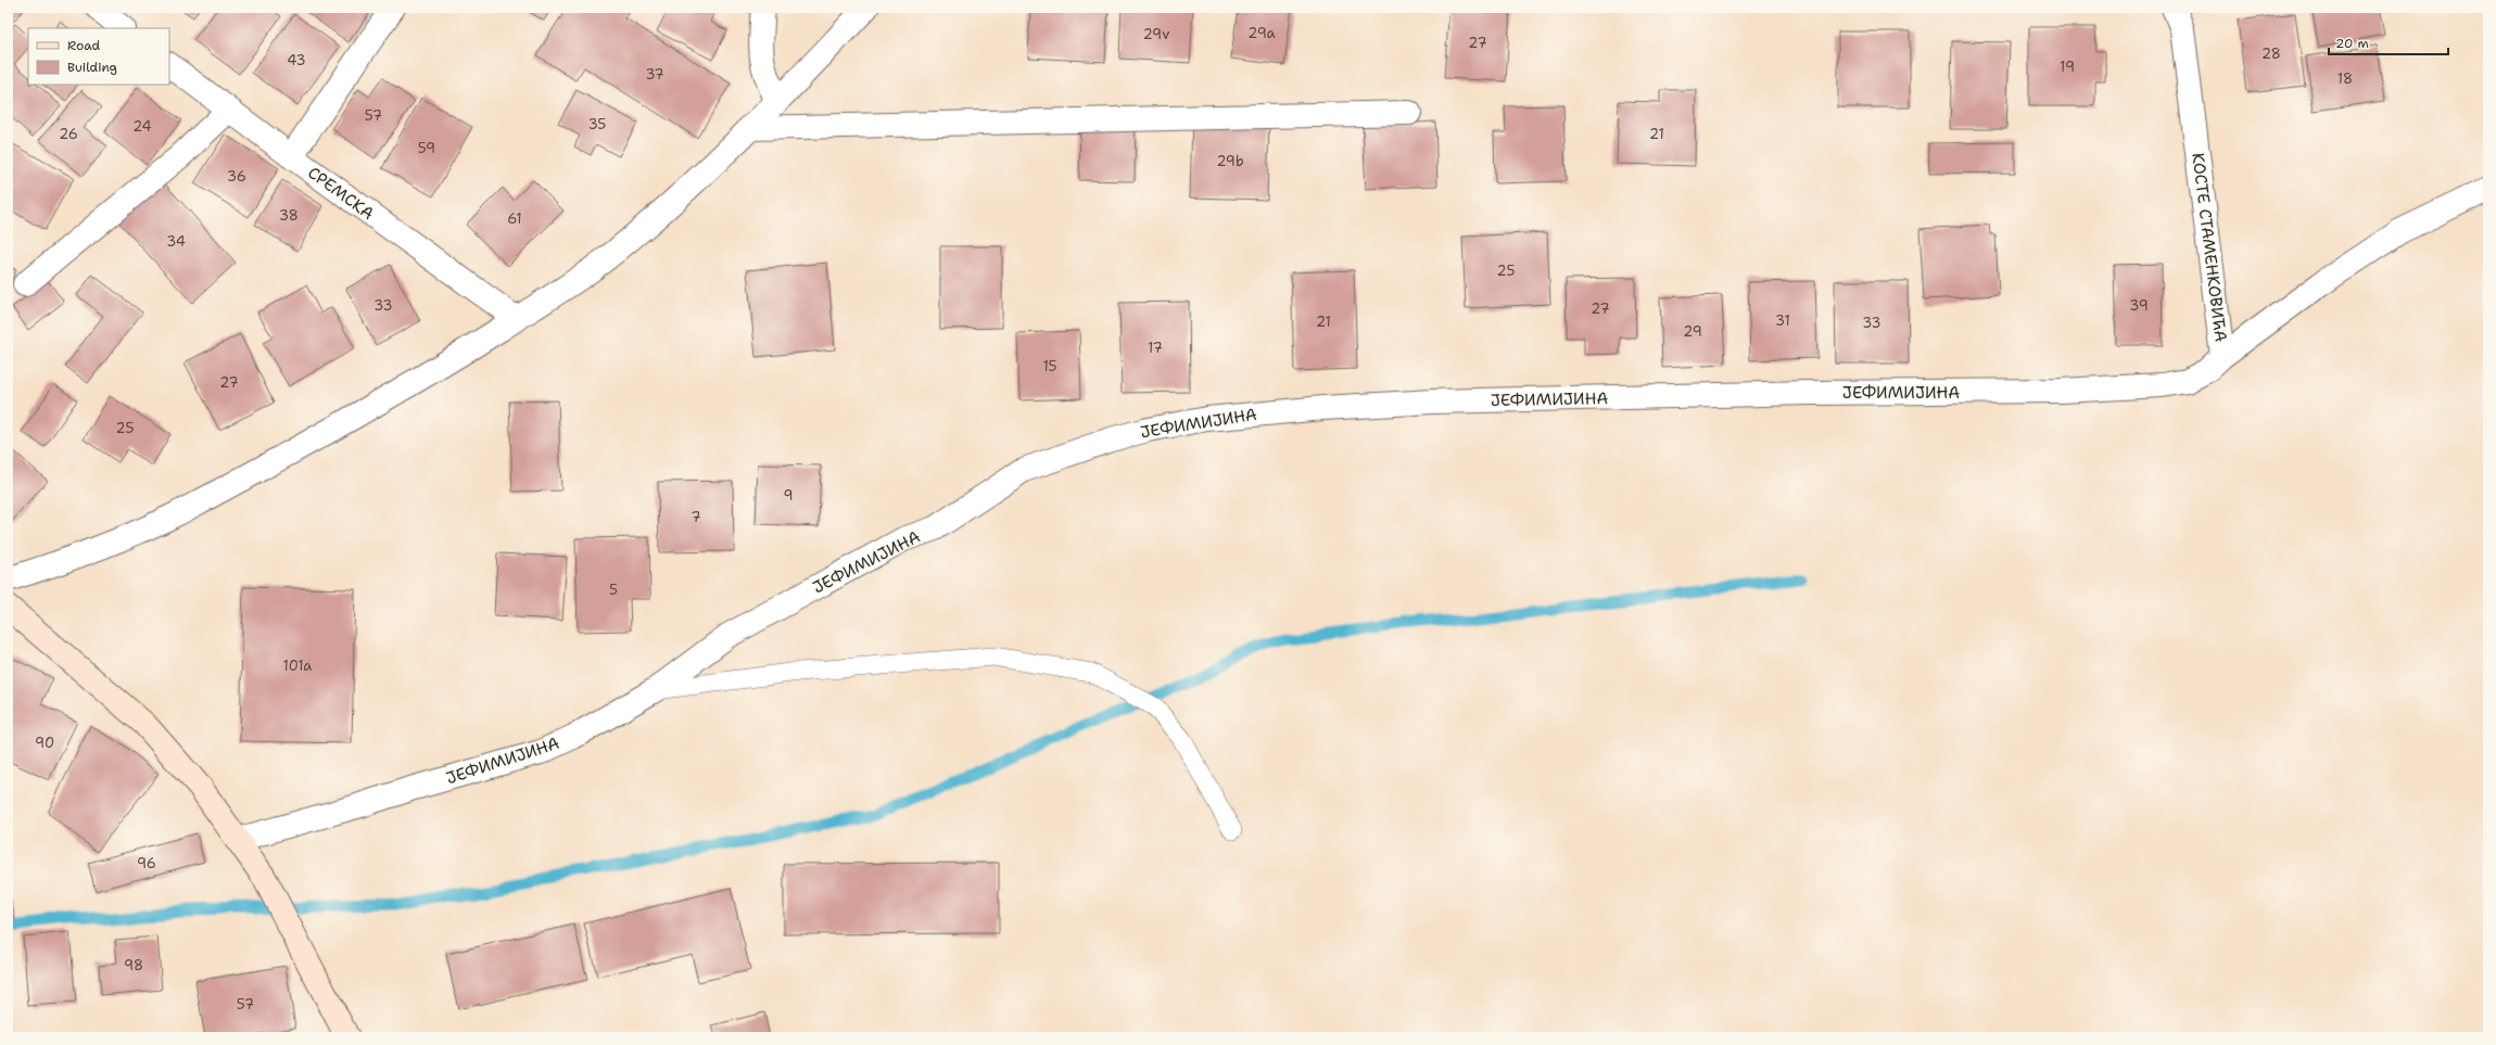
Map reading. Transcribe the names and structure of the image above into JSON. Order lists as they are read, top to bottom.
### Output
{
  "streets": {
    "street": ["СРЕМСКА", "КОСТЕ СТАМЕНКОВИЋА", "ЈЕФИМИЈИНА"]
  },
  "crossings": [
    ["КОСТЕ СТАМЕНКОВИЋА", "ЈЕФИМИЈИНА"]
  ],
  "house_numbers": [
    "29a",
    "29v",
    "27",
    "28",
    "43",
    "19",
    "37",
    "18",
    "57",
    "35",
    "24",
    "26",
    "21",
    "59",
    "29b",
    "36",
    "38",
    "61",
    "34",
    "25",
    "33",
    "39",
    "27",
    "31",
    "21",
    "33",
    "29",
    "17",
    "15",
    "27",
    "25",
    "9",
    "7",
    "5",
    "101a",
    "90",
    "96",
    "98",
    "57"
  ],
  "legend": ["Road", "Building"],
  "scale_bar": "20 m"
}
